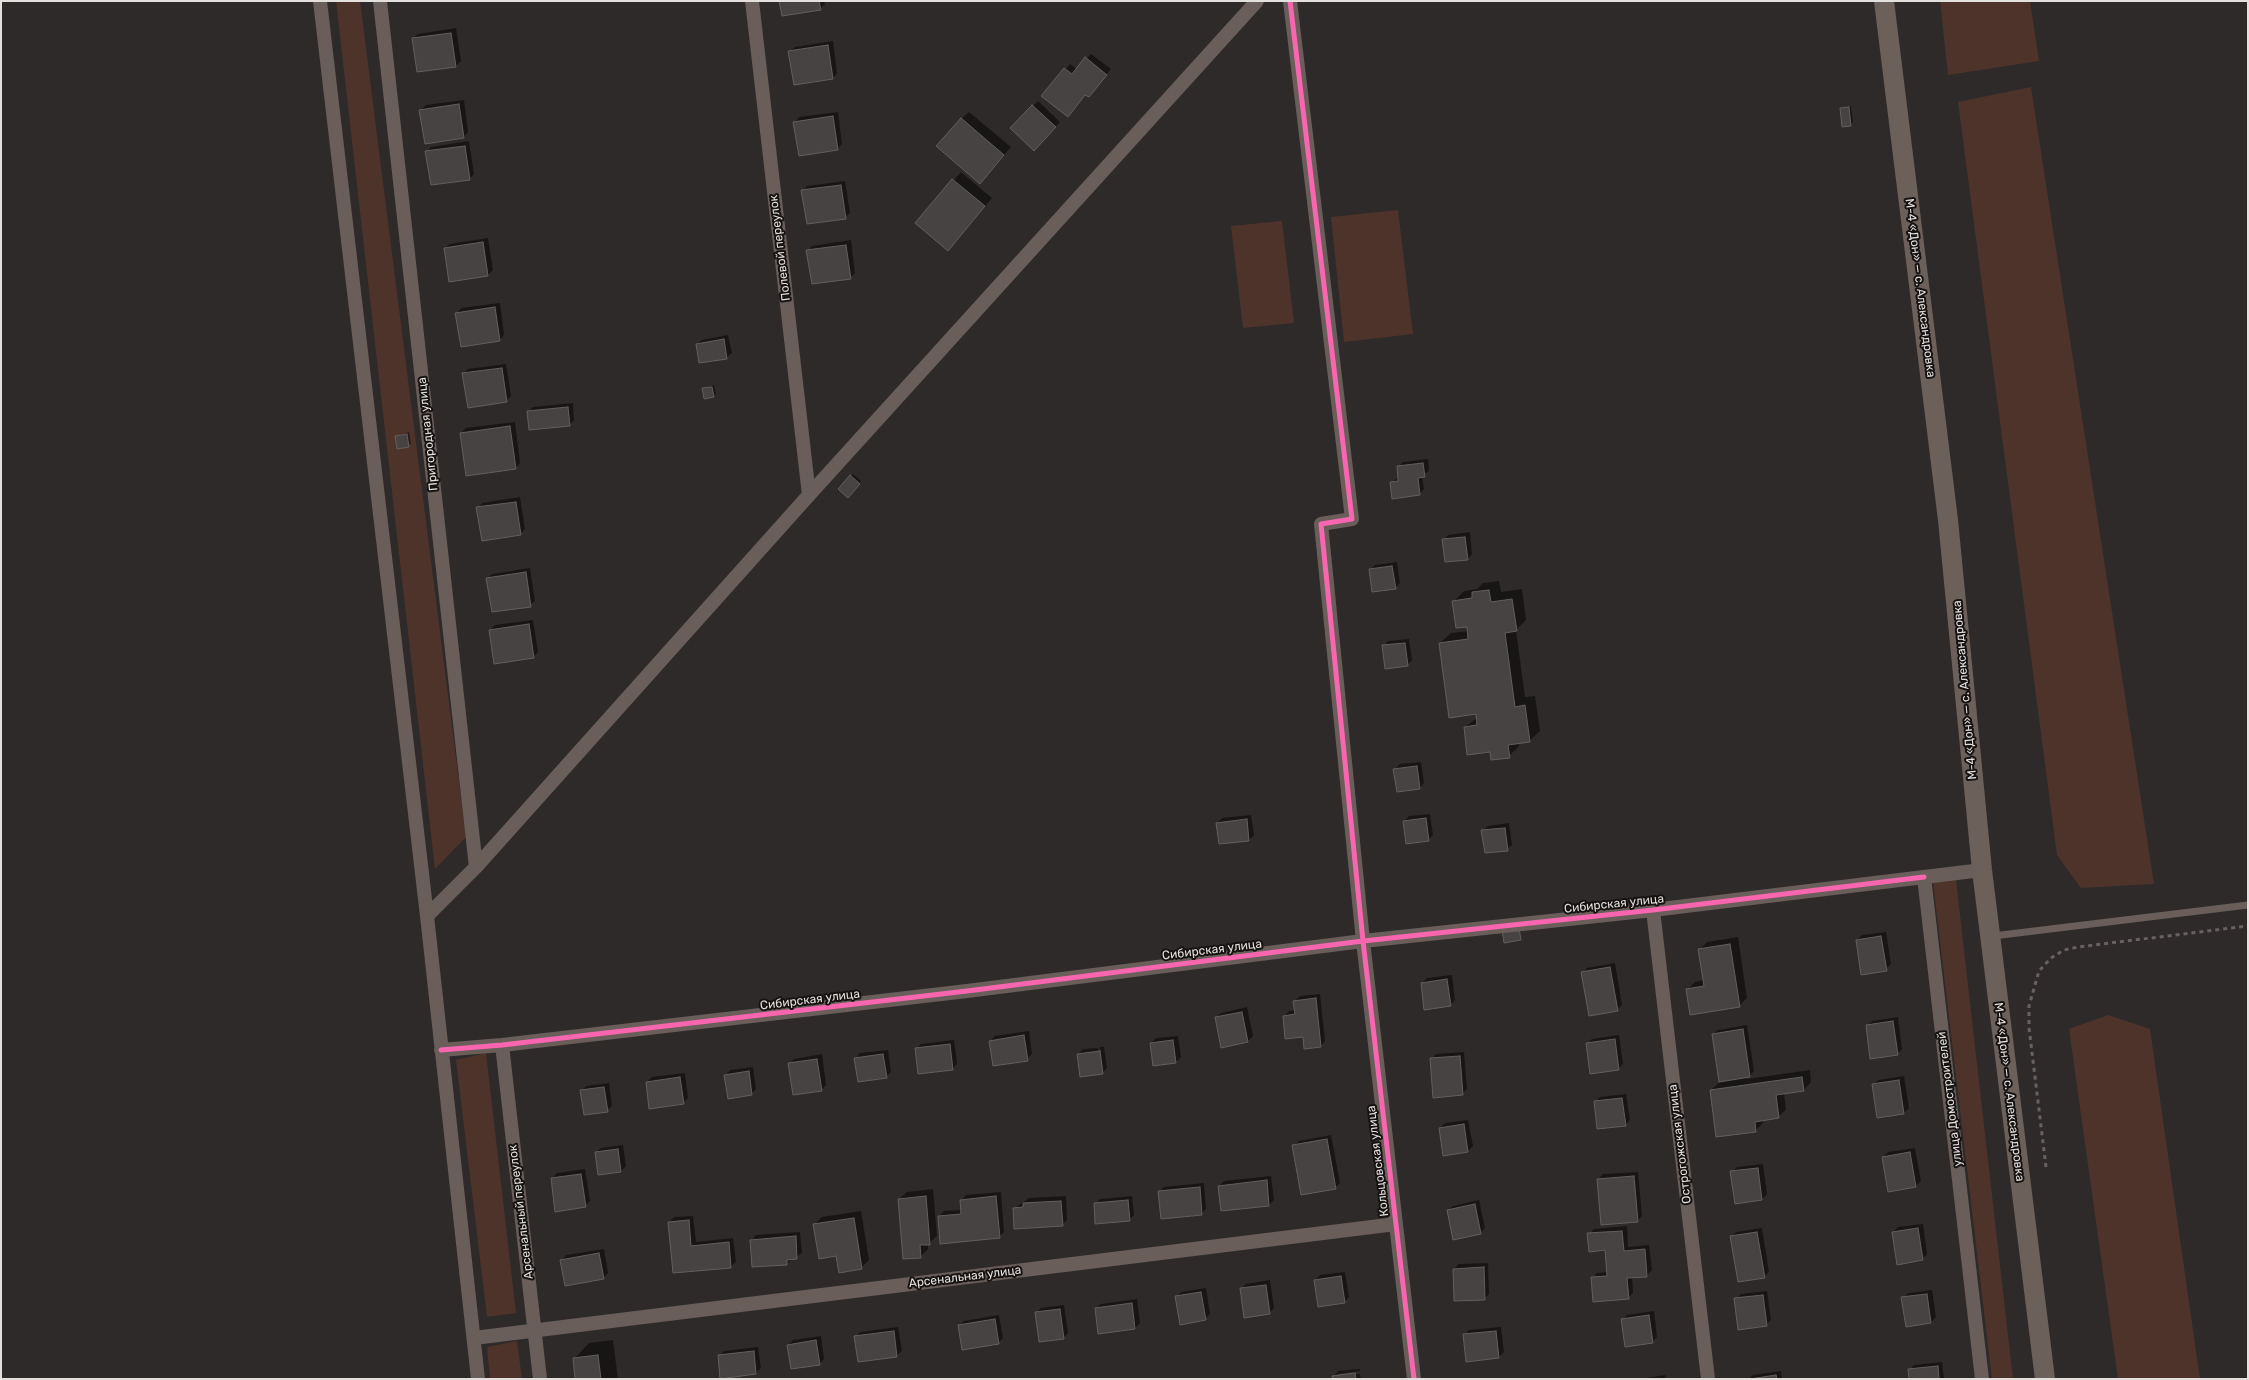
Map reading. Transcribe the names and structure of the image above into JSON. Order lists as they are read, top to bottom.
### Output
{
  "streets": {
    "main road": ["М-4 «Дон» — с. Александровка"],
    "street": [
      "Полевой переулок",
      "Пригородная улица",
      "Сибирская улица",
      "улица Домостроителей",
      "Острогожская улица",
      "Кольцовская улица",
      "Арсенальный переулок",
      "Арсенальная улица"
    ]
  },
  "crossings": [
    ["Сибирская улица", "улица Домостроителей"],
    ["Сибирская улица", "Острогожская улица"],
    ["Сибирская улица", "Кольцовская улица"],
    ["Сибирская улица", "Арсенальный переулок"],
    ["Кольцовская улица", "Арсенальная улица"],
    ["Арсенальный переулок", "Арсенальная улица"]
  ]
}
